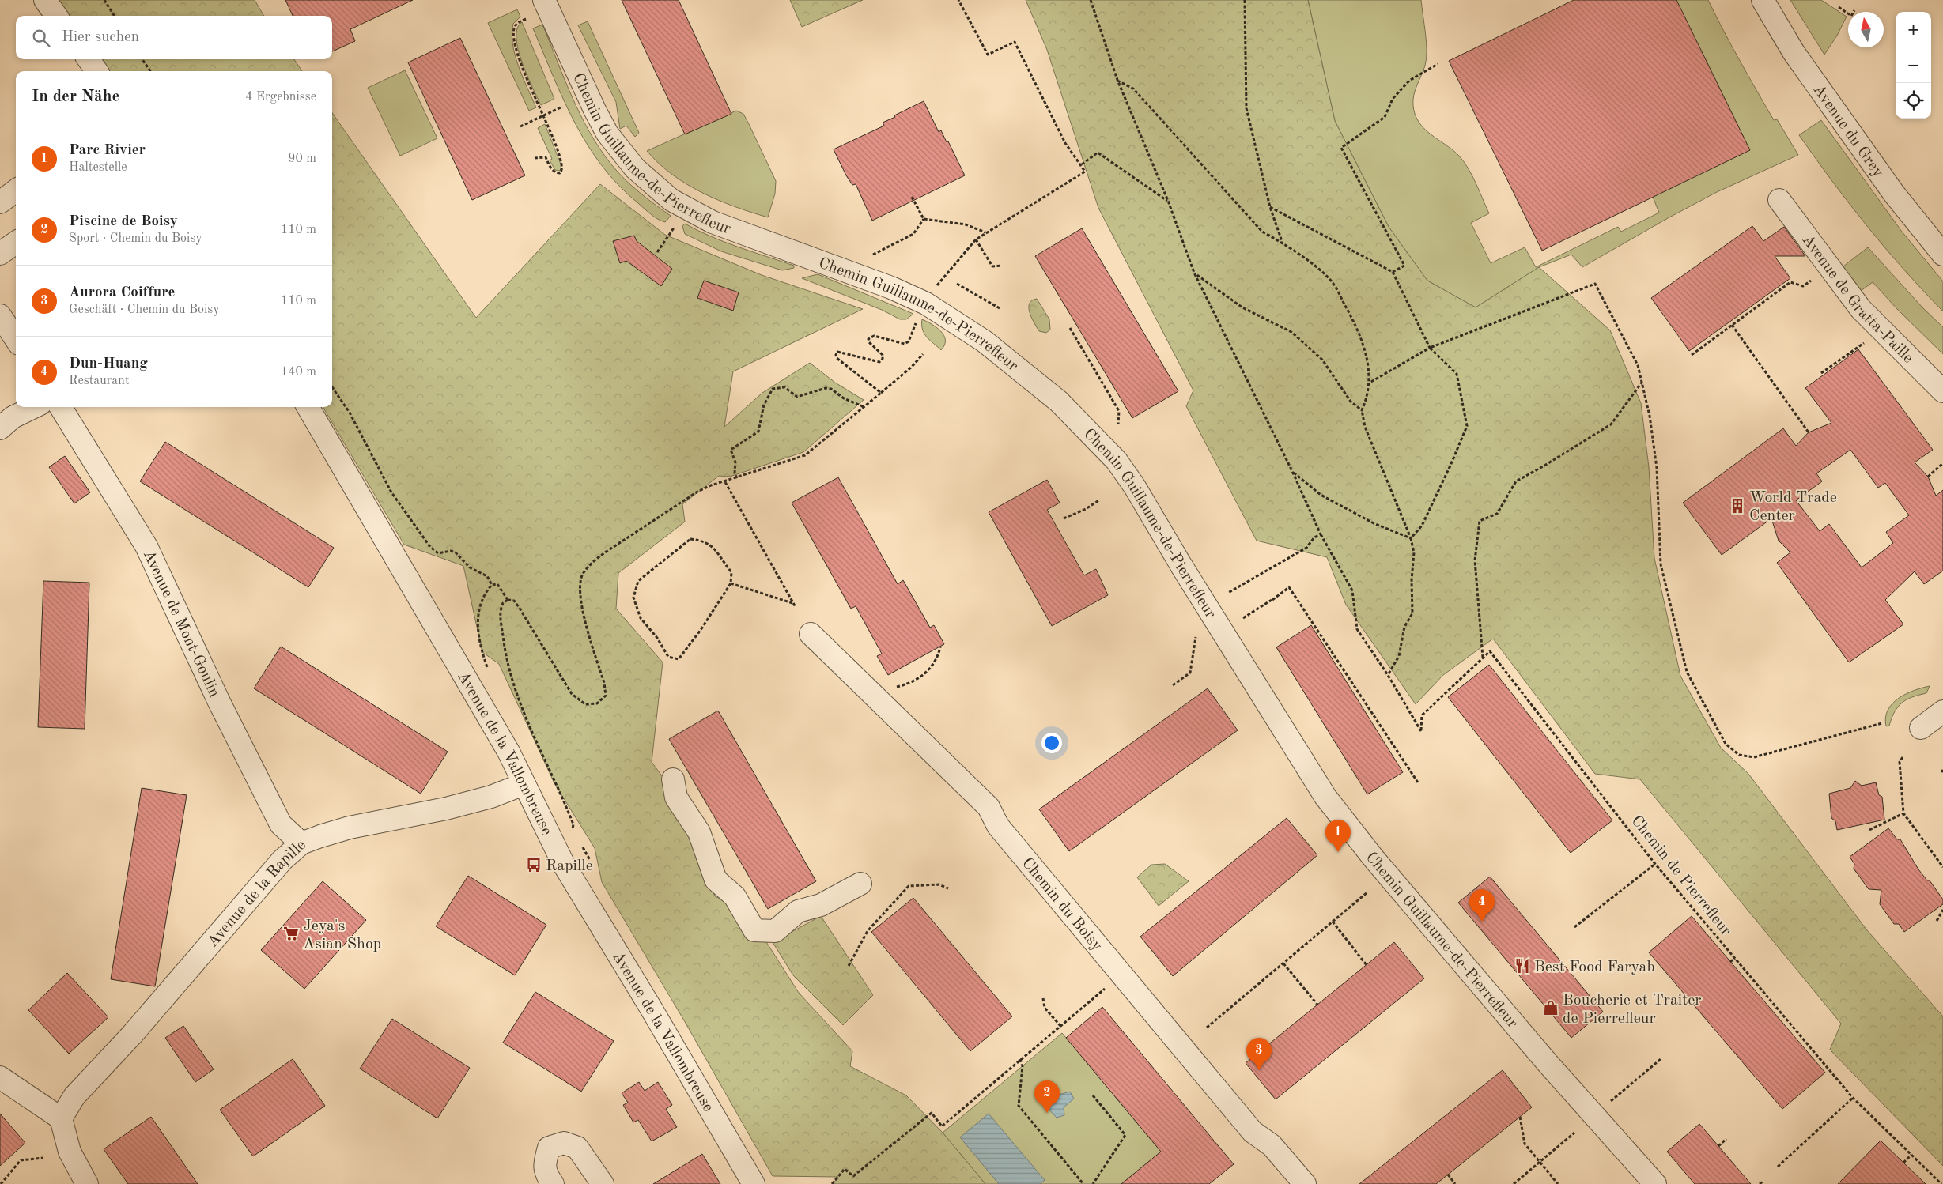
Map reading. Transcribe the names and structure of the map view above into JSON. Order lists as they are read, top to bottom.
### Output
{
  "streets": {
    "street": [
      "Avenue du Grey",
      "Chemin Guillaume-de-Pierrefleur",
      "Avenue de Gratta-Paille",
      "Avenue de Mont-Goulin",
      "Avenue de la Vallombreuse",
      "Avenue de la Rapille",
      "Chemin du Boisy"
    ],
    "path": ["Chemin de Pierrefleur"]
  },
  "crossings": [
    ["Avenue de Mont-Goulin", "Avenue de la Rapille"],
    ["Avenue de la Vallombreuse", "Avenue de la Rapille"]
  ],
  "places": {
    "building": ["World Trade Center"],
    "bus stop": ["Rapille"],
    "supermarket": ["Jeya's Asian Shop"],
    "restaurant": ["Best Food Faryab"],
    "shop": ["Boucherie et Traiter de Pierrefleur"]
  },
  "north": "top",
  "page": {
    "map_buttons": ["+", "−"],
    "search": "Hier suchen",
    "heading": ["In der Nähe", "4 Ergebnisse"],
    "list": [
      {
        "mark": "1",
        "name": "Parc Rivier",
        "note": "Haltestelle",
        "value": "90 m"
      },
      {
        "mark": "2",
        "name": "Piscine de Boisy",
        "note": "Sport · Chemin du Boisy",
        "value": "110 m"
      },
      {
        "mark": "3",
        "name": "Aurora Coiffure",
        "note": "Geschäft · Chemin du Boisy",
        "value": "110 m"
      },
      {
        "mark": "4",
        "name": "Dun-Huang",
        "note": "Restaurant",
        "value": "140 m"
      }
    ],
    "pins": [
      "1",
      "4",
      "3",
      "2"
    ]
  }
}
